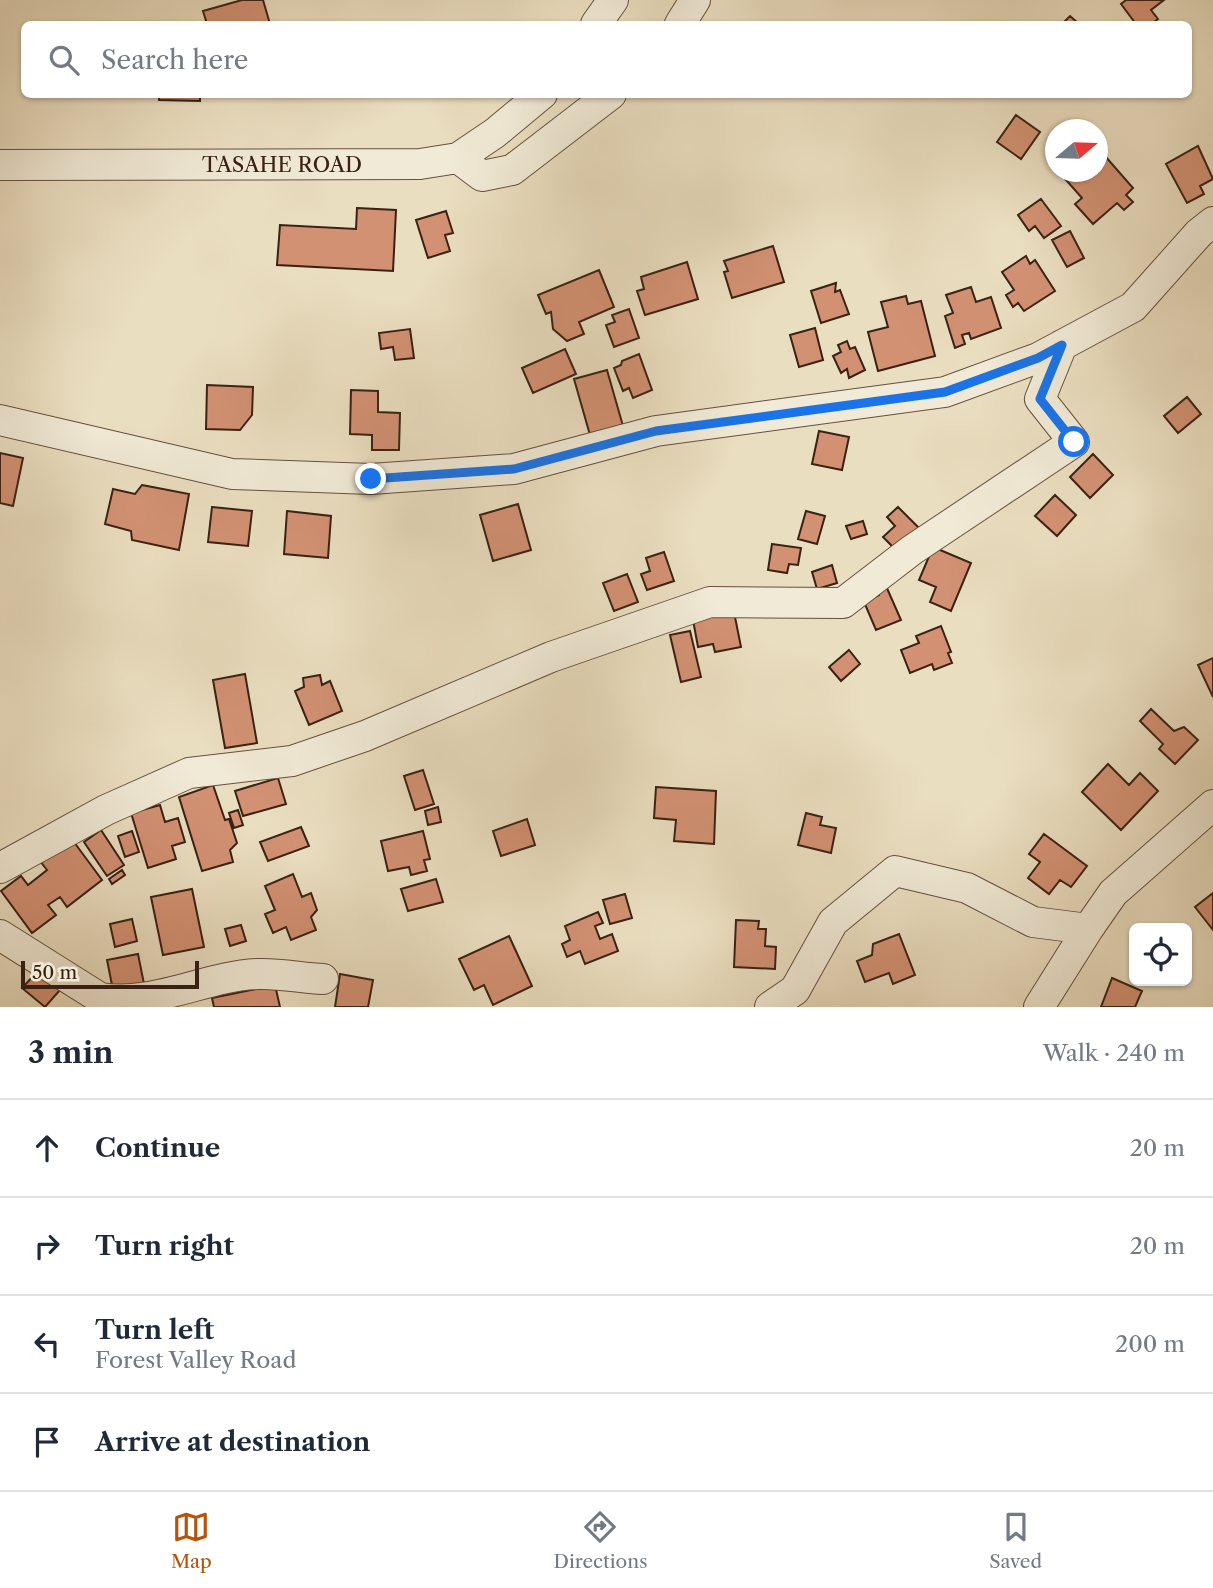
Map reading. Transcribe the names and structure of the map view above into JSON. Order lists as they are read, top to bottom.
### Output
{
  "streets": {
    "street": ["TASAHE ROAD"]
  },
  "scale_bar": "50 m",
  "north": "right",
  "page": {
    "search": "Search here",
    "scale": "50 m",
    "heading": ["3 min", "Walk · 240 m"],
    "list": [
      ["Continue", "20 m"],
      ["Turn right", "20 m"],
      ["Turn left", "Forest Valley Road", "200 m"],
      "Arrive at destination"
    ],
    "nav": ["Map", "Directions", "Saved"]
  }
}
